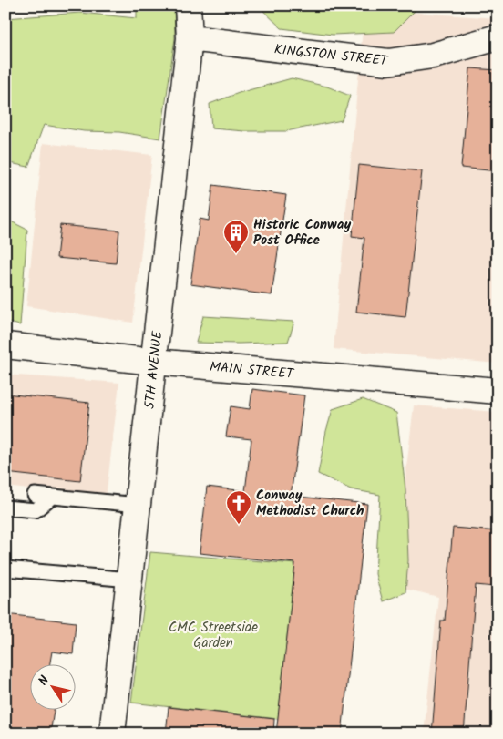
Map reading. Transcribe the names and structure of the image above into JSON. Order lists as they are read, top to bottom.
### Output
{
  "streets": {
    "street": ["KINGSTON STREET", "5TH AVENUE", "MAIN STREET"]
  },
  "crossings": [
    ["KINGSTON STREET", "5TH AVENUE"],
    ["5TH AVENUE", "MAIN STREET"]
  ],
  "parks": ["CMC Streetside Garden"],
  "places": {
    "building": ["Historic Conway Post Office"],
    "church": ["Conway Methodist Church"]
  },
  "north": "top left"
}
